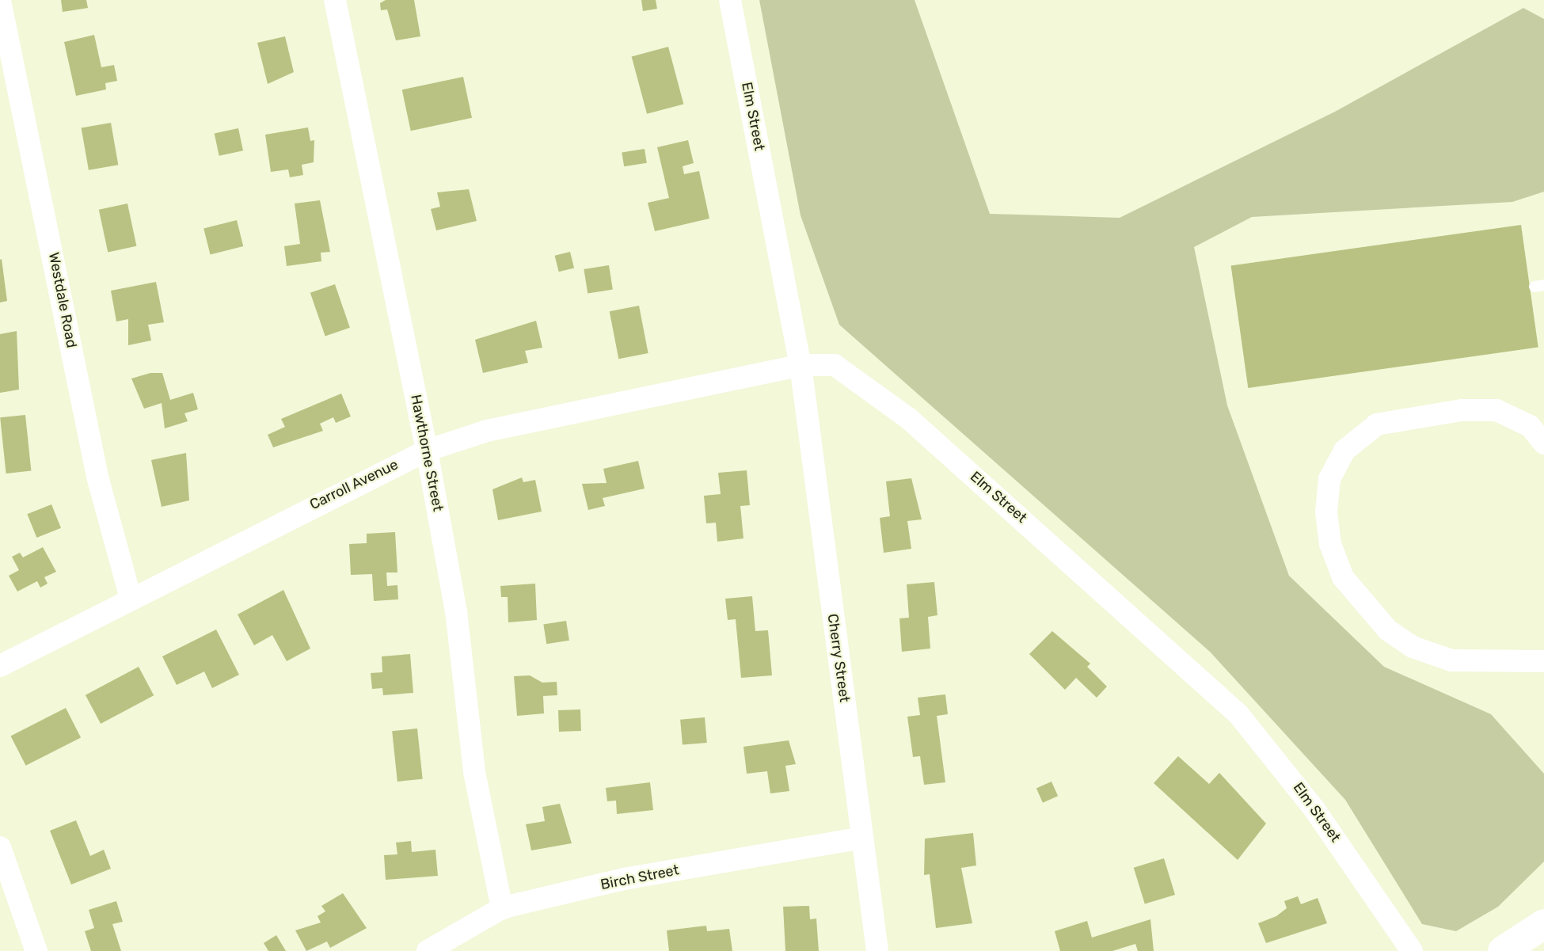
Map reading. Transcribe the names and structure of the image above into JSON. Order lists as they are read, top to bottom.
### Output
{
  "streets": {
    "street": [
      "Elm Street",
      "Westdale Road",
      "Hawthorne Street",
      "Carroll Avenue",
      "Cherry Street",
      "Birch Street"
    ]
  },
  "crossings": [
    ["Elm Street", "Carroll Avenue"],
    ["Elm Street", "Cherry Street"],
    ["Westdale Road", "Carroll Avenue"],
    ["Hawthorne Street", "Carroll Avenue"],
    ["Hawthorne Street", "Birch Street"],
    ["Carroll Avenue", "Cherry Street"],
    ["Cherry Street", "Birch Street"]
  ]
}
